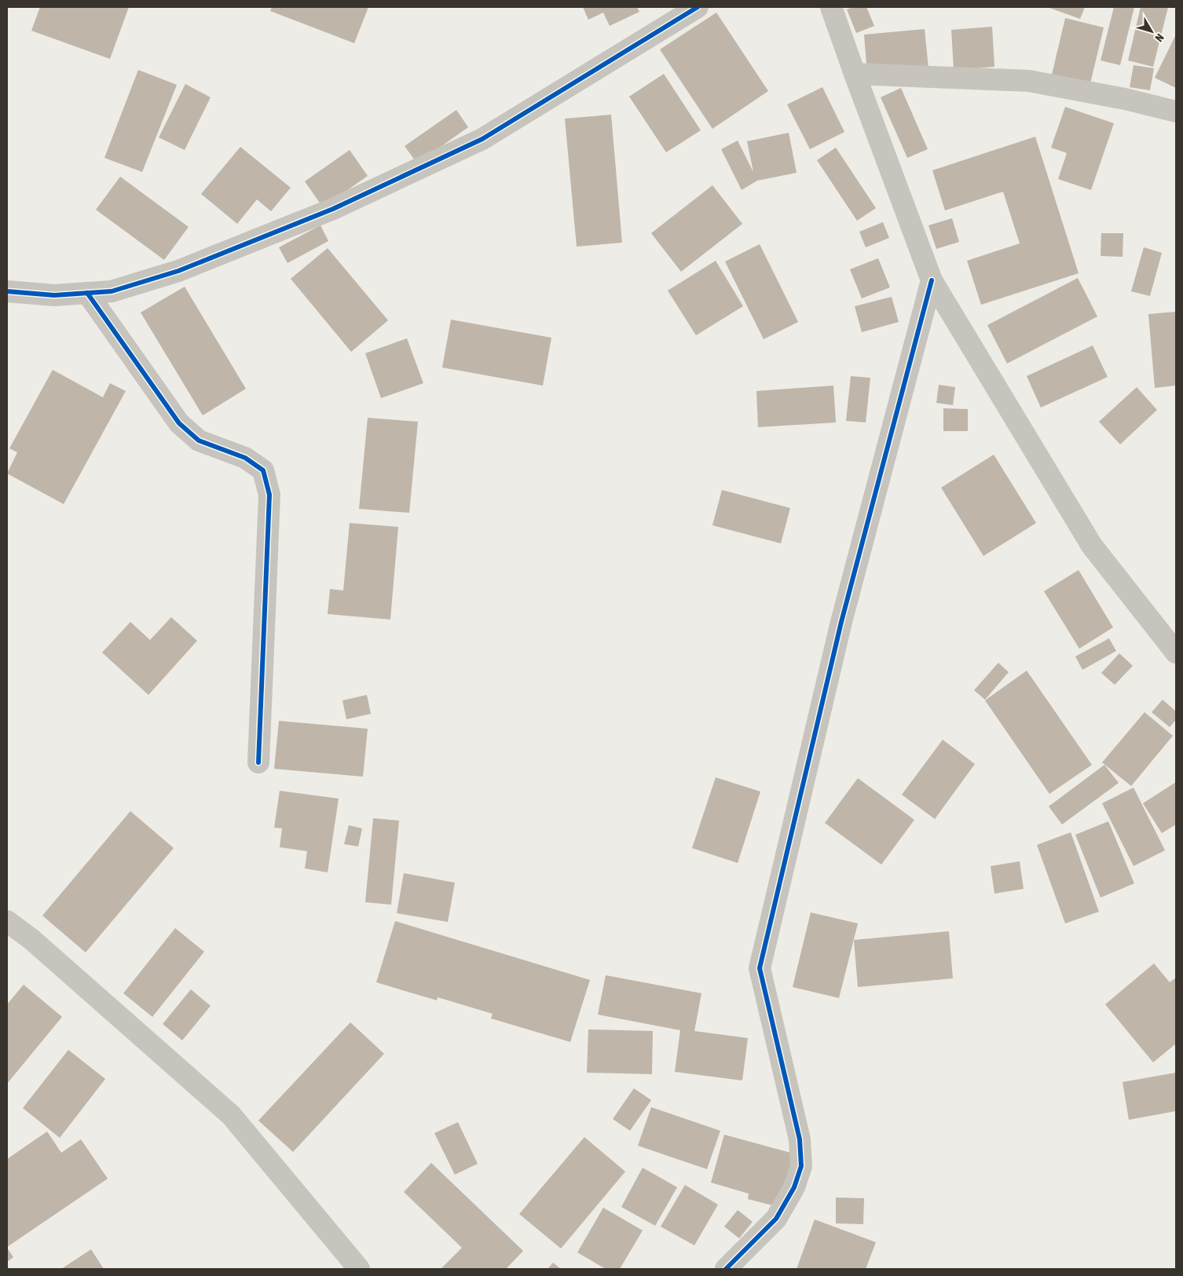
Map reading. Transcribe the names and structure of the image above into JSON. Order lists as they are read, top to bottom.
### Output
{
  "north": "bottom right"
}
